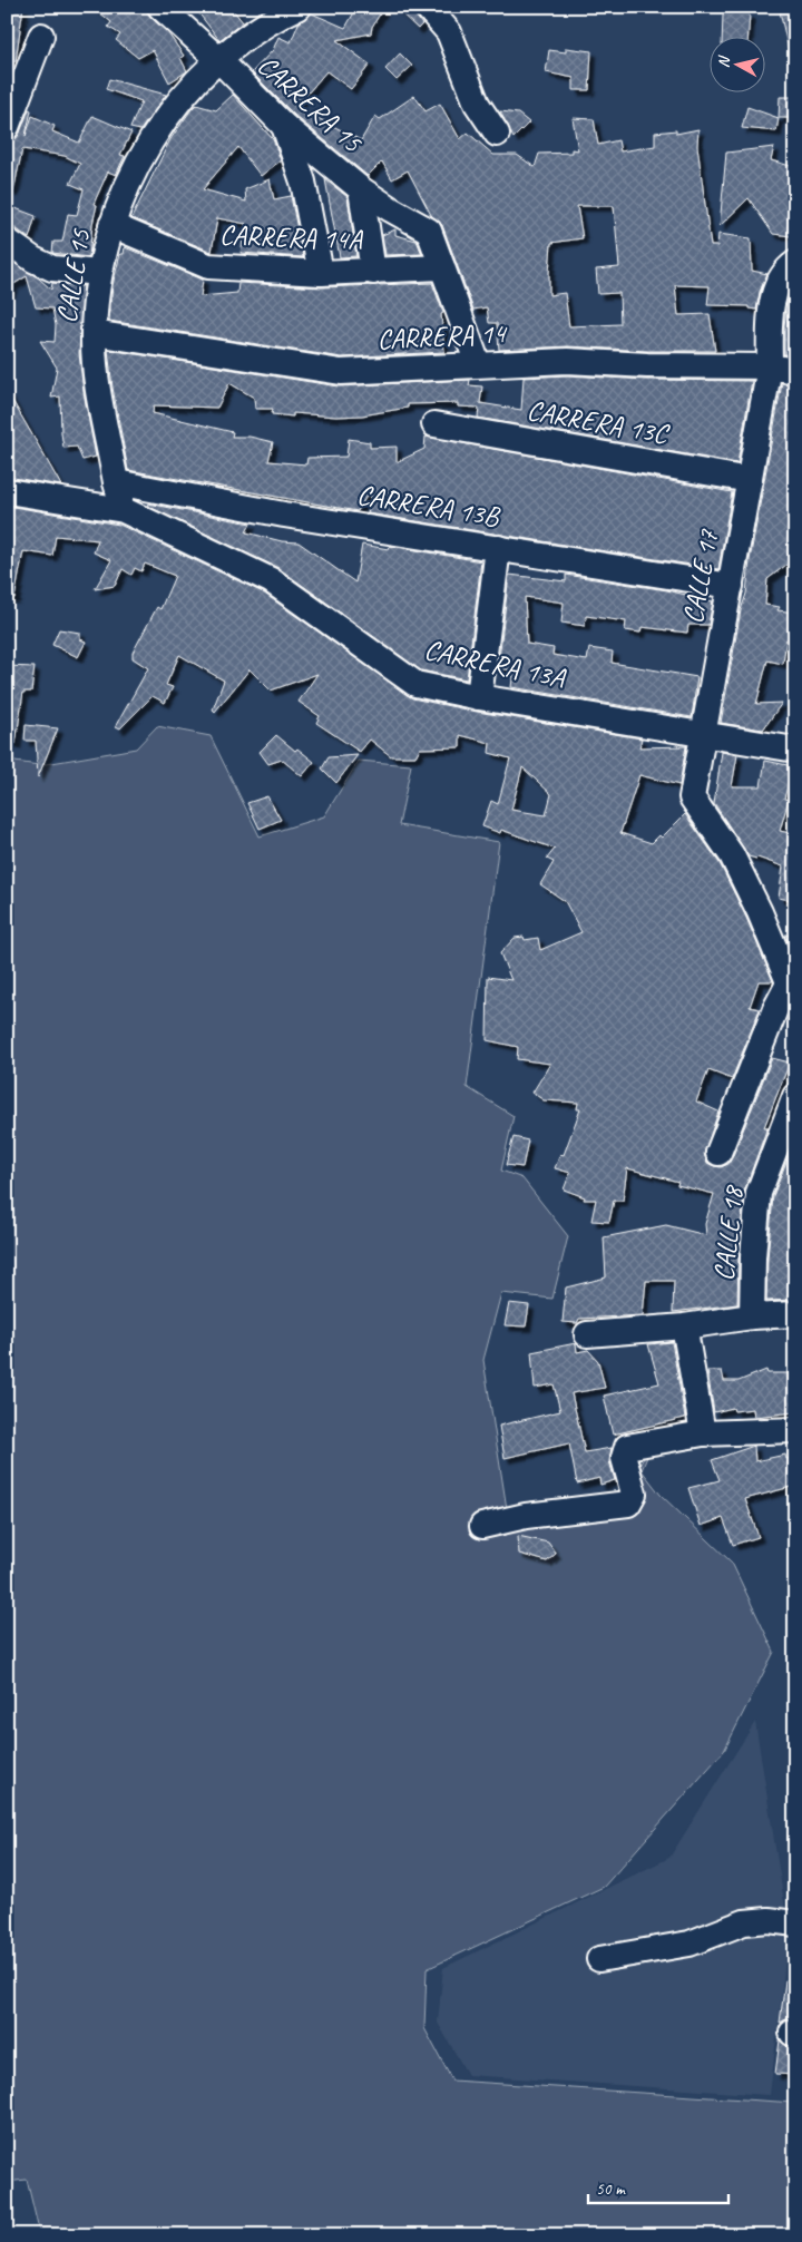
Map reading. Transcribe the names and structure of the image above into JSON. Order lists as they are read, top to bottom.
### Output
{
  "streets": {
    "street": [
      "CARRERA 15",
      "CARRERA 14A",
      "CALLE 15",
      "CARRERA 14",
      "CARRERA 13C",
      "CARRERA 13B",
      "CALLE 17",
      "CARRERA 13A",
      "CALLE 18"
    ]
  },
  "crossings": [
    ["CARRERA 15", "CARRERA 14A"],
    ["CARRERA 15", "CALLE 15"],
    ["CARRERA 14A", "CALLE 15"],
    ["CALLE 15", "CARRERA 14"],
    ["CALLE 15", "CARRERA 13B"],
    ["CALLE 15", "CARRERA 13A"],
    ["CARRERA 14", "CALLE 17"],
    ["CARRERA 13C", "CALLE 17"],
    ["CARRERA 13B", "CALLE 17"],
    ["CALLE 17", "CARRERA 13A"]
  ],
  "scale_bar": "50 m",
  "north": "left"
}
